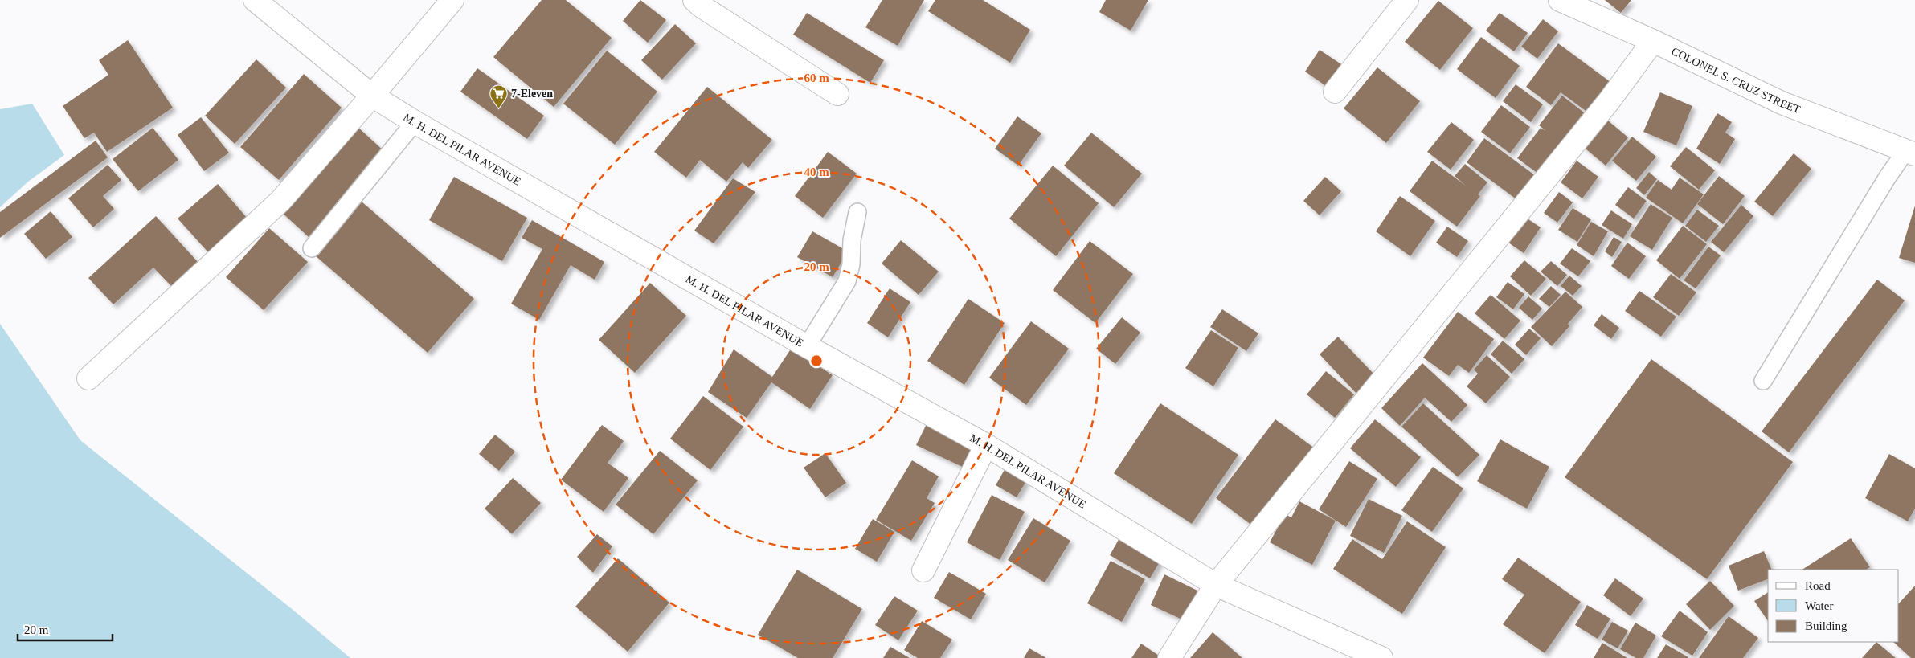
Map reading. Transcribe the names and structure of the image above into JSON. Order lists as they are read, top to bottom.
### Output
{
  "streets": {
    "street": ["COLONEL S. CRUZ STREET", "M. H. DEL PILAR AVENUE"]
  },
  "places": {
    "supermarket": ["7-Eleven"]
  },
  "legend": ["Road", "Water", "Building"],
  "scale_bar": "20 m",
  "rings": ["60 m", "40 m", "20 m"]
}
